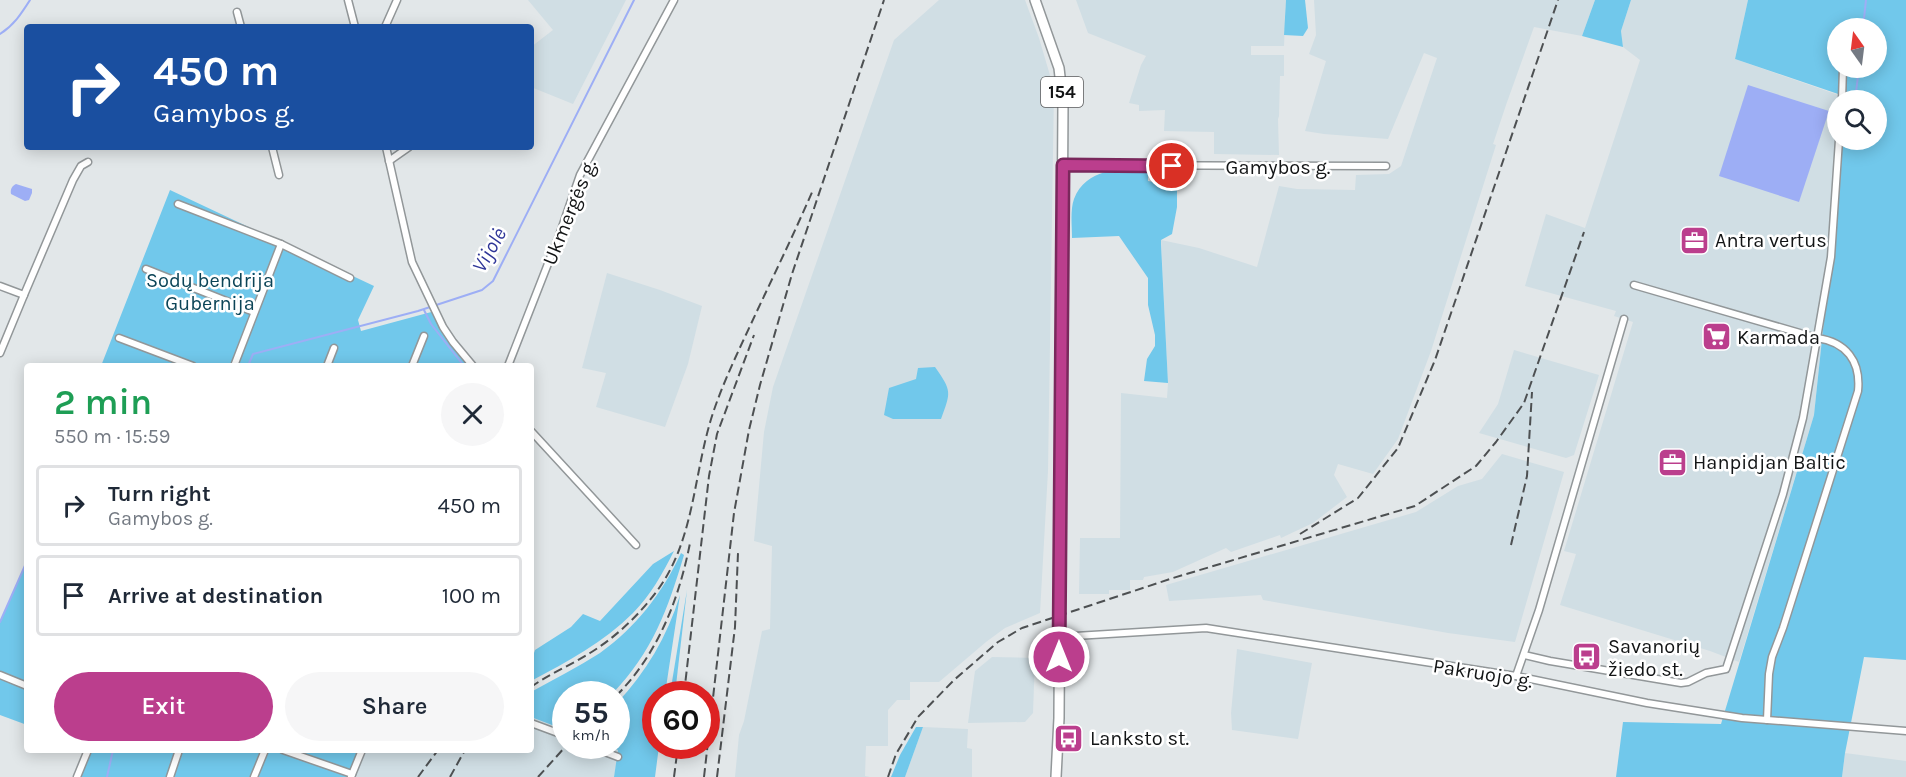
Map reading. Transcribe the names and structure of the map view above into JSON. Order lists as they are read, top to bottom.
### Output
{
  "streets": {
    "main road": ["154"],
    "street": ["Gamybos g.", "Ukmergės g.", "Pakruojo g."]
  },
  "crossings": [
    ["154", "Gamybos g."],
    ["154", "Pakruojo g."]
  ],
  "water": ["Vijolė"],
  "parks": ["Sodų bendrija Gubernija"],
  "places": {
    "office": ["Antra vertus", "Hanpidjan Baltic"],
    "supermarket": ["Karmada"],
    "bus stop": ["Savanorių žiedo st.", "Lanksto st."]
  },
  "north": "top",
  "page": {
    "turn": ["450 m", "Gamybos g."],
    "heading": ["2 min", "550 m · 15:59"],
    "list": [
      {
        "name": "Turn right",
        "note": "Gamybos g.",
        "value": "450 m"
      },
      {
        "name": "Arrive at destination",
        "value": "100 m"
      }
    ],
    "buttons": ["Exit", "Share"],
    "speed": "55 km/h",
    "limit": "60"
  }
}
